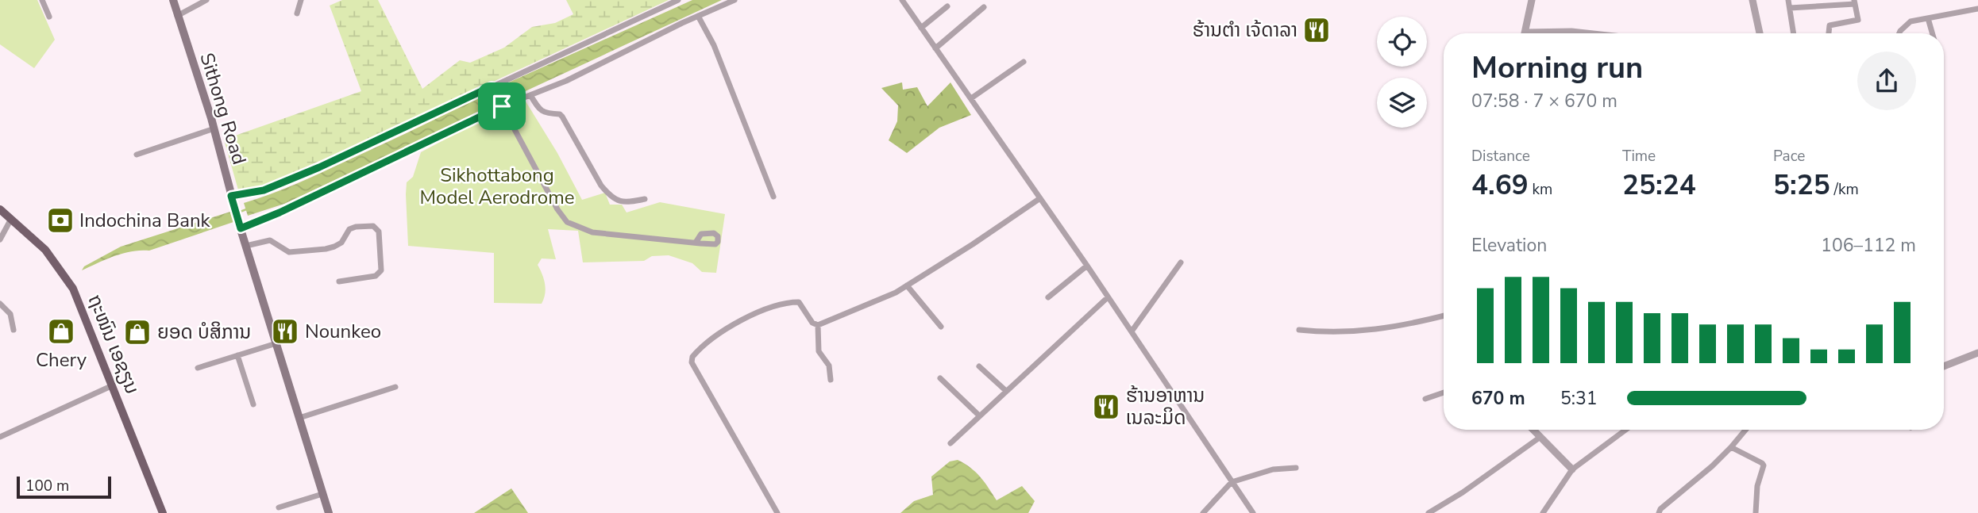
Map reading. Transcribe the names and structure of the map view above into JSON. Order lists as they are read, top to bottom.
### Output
{
  "streets": {
    "main road": ["Sithong Road", "ຖະໜົນ ເອຊຽນ"]
  },
  "parks": ["Sikhottabong Model Aerodrome"],
  "places": {
    "restaurant": ["ຮ້ານຕຳ ເຈ້ດາລາ", "Nounkeo", "ຮ້ານອາຫານ ເນລະມິດ"],
    "bank": ["Indochina Bank"],
    "shop": ["Chery", "ຍອດ ບໍສິການ"]
  },
  "scale_bar": "100 m",
  "page": {
    "heading": ["Morning run", "07:58 · 7 × 670 m"],
    "stats": [
      ["Distance", "4.69 km"],
      ["Time", "25:24"],
      ["Pace", "5:25 /km"]
    ],
    "chart": ["Elevation", "106–112 m"],
    "list": [
      {
        "name": "670 m",
        "note": "5:31"
      }
    ],
    "scale": "100 m"
  }
}
